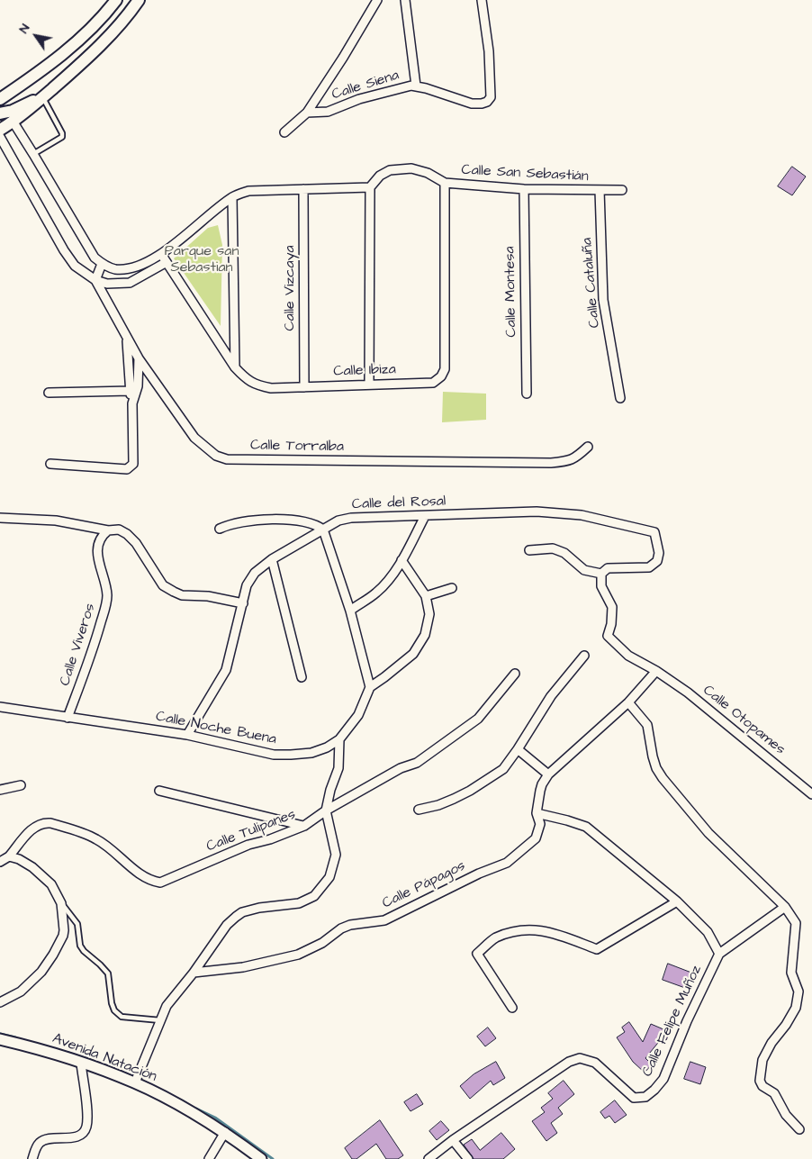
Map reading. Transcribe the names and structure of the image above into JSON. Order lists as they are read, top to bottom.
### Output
{
  "streets": {
    "street": [
      "Calle Siena",
      "Calle San Sebastián",
      "Calle Cataluña",
      "Calle Vizcaya",
      "Calle Montesa",
      "Calle Ibiza",
      "Calle Torralba",
      "Calle del Rosal",
      "Calle Viveros",
      "Calle Otopames",
      "Calle Noche Buena",
      "Calle Tulipanes",
      "Calle Pápagos",
      "Calle Felipe Muñoz",
      "Avenida Natación"
    ]
  },
  "crossings": [
    ["Calle San Sebastián", "Calle Cataluña"],
    ["Calle San Sebastián", "Calle Montesa"],
    ["Calle San Sebastián", "Calle Ibiza"],
    ["Calle Vizcaya", "Calle Ibiza"],
    ["Calle Ibiza", "Calle Torralba"],
    ["Calle del Rosal", "Calle Otopames"],
    ["Calle del Rosal", "Calle Noche Buena"],
    ["Calle Viveros", "Calle Noche Buena"],
    ["Calle Otopames", "Calle Pápagos"],
    ["Calle Pápagos", "Calle Felipe Muñoz"]
  ],
  "parks": ["Parque san Sebastian"],
  "north": "top left"
}
